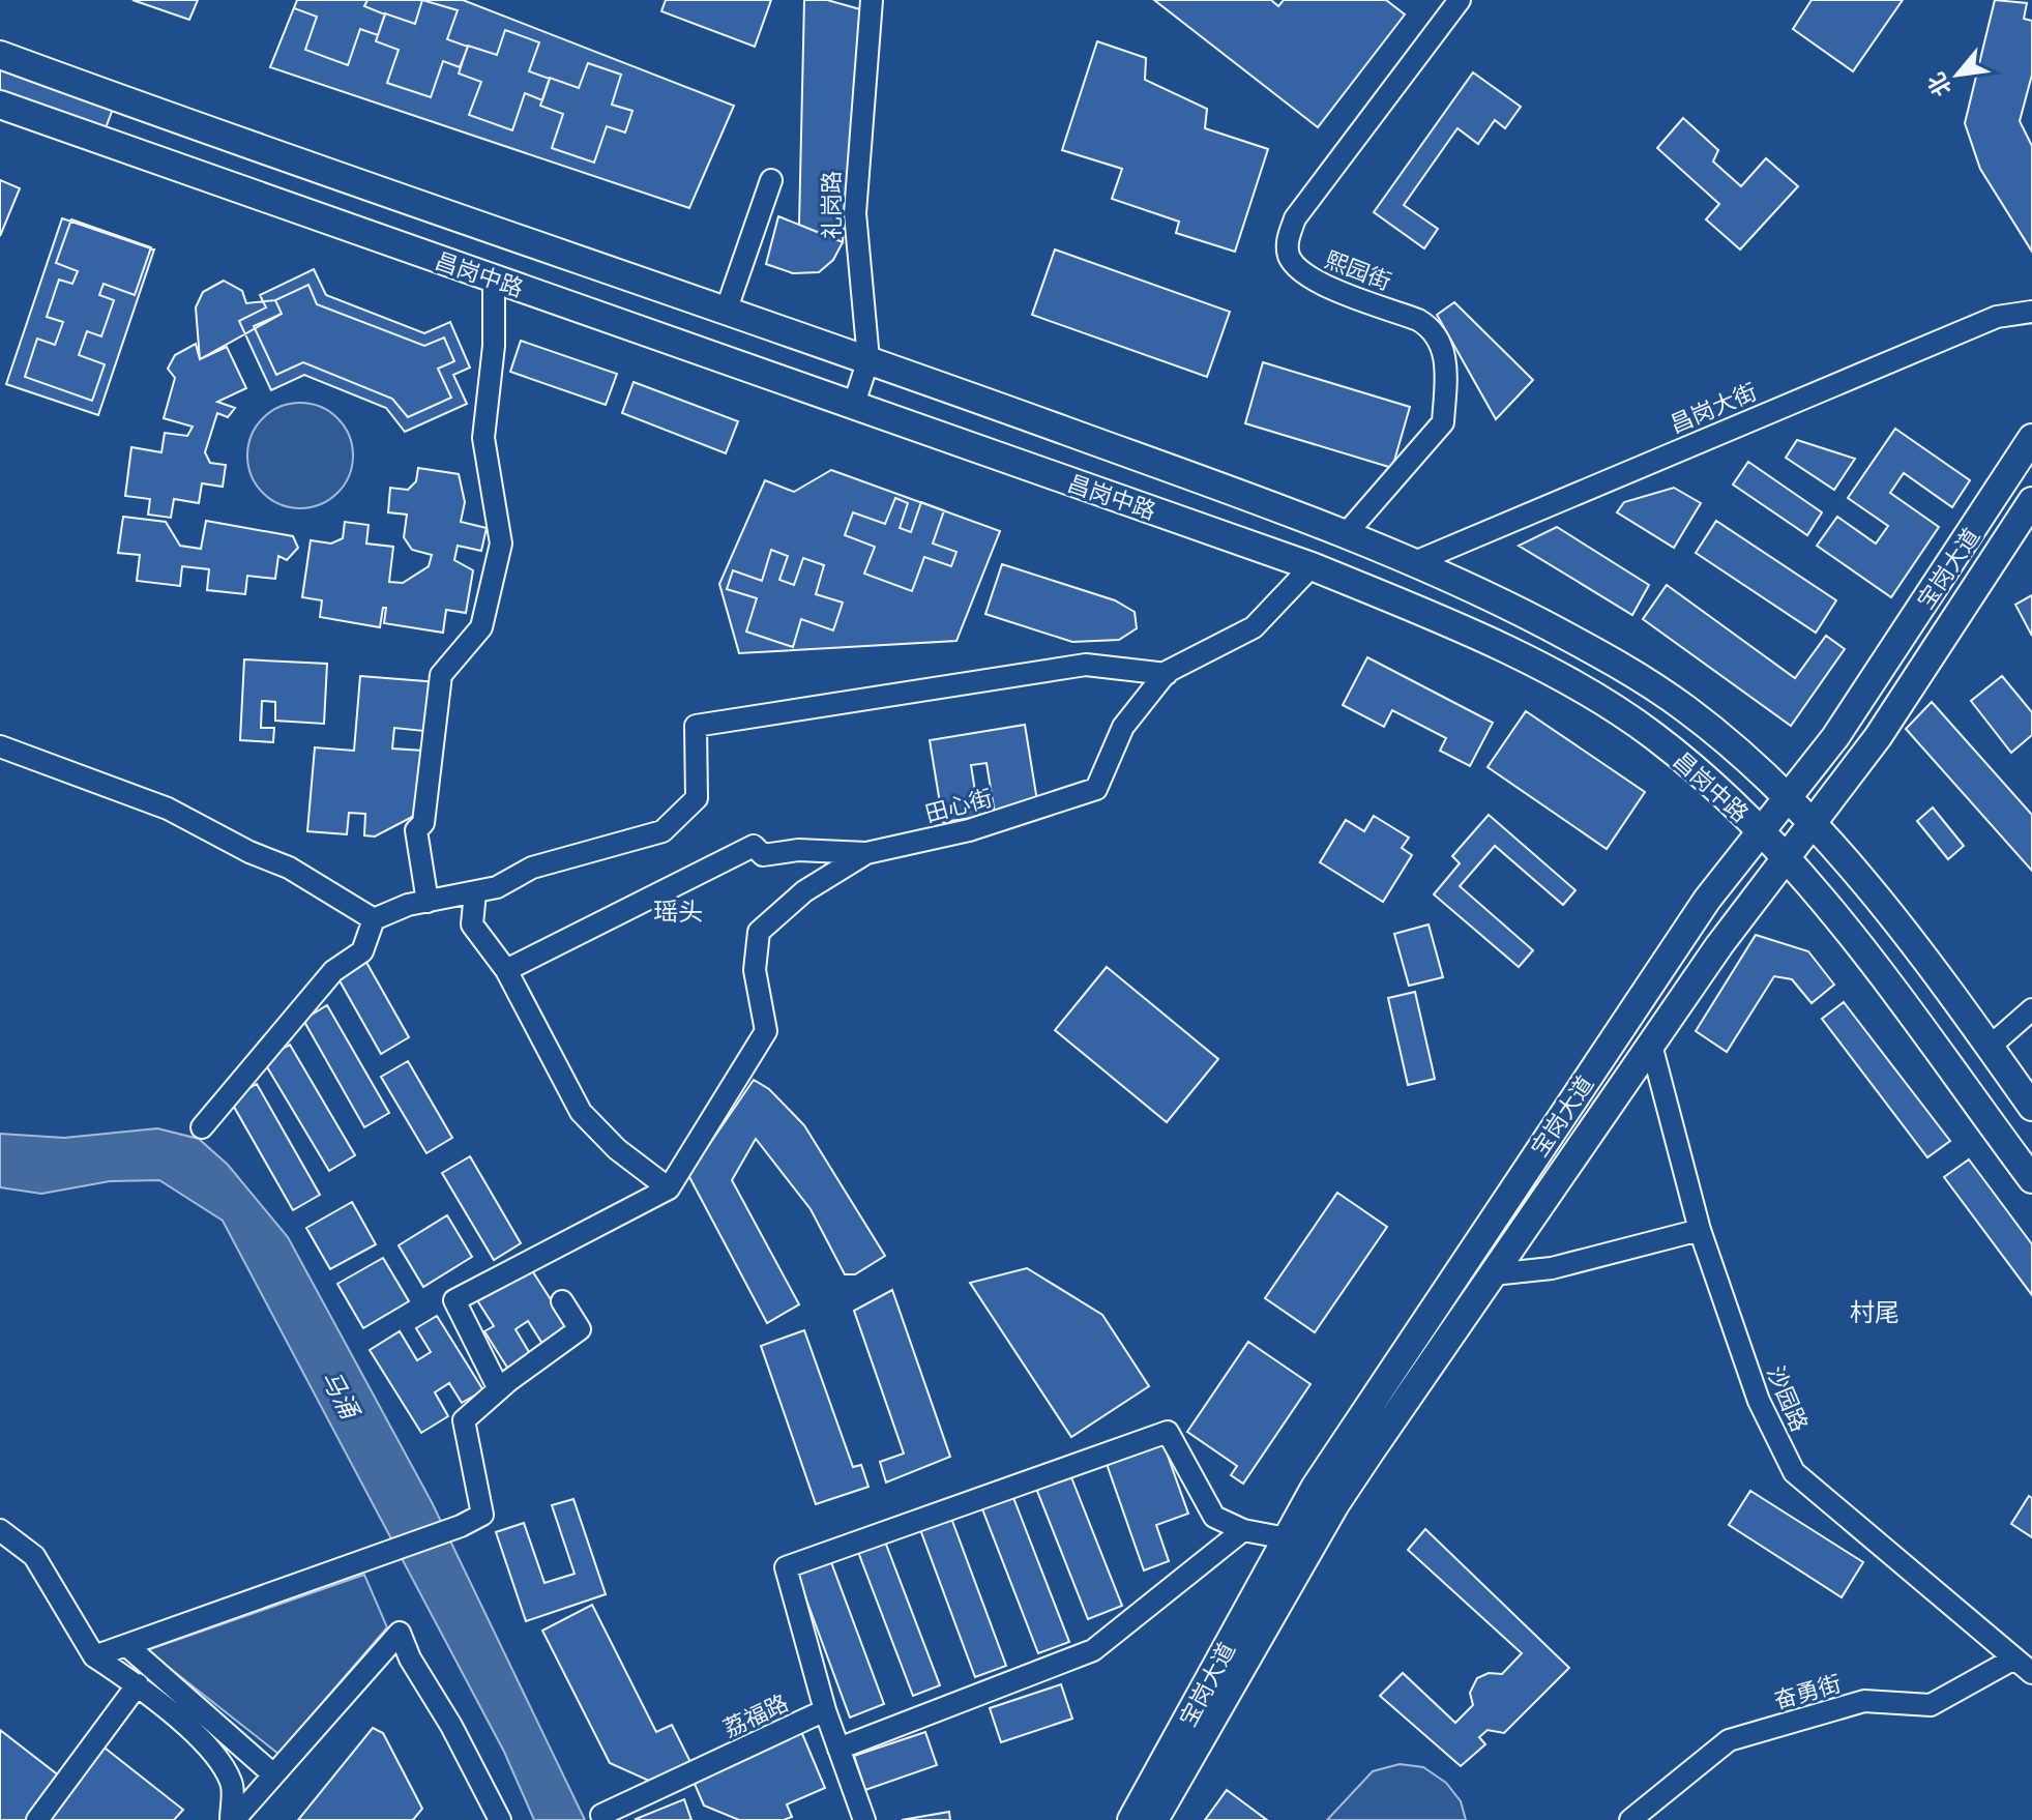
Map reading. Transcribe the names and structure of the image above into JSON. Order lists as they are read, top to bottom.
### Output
{
  "streets": {
    "main road": ["昌岗中路", "宝岗大道"],
    "street": [
      "礼岗路",
      "熙园街",
      "昌岗大街",
      "田心街",
      "沙园路",
      "奋勇街",
      "荔福路"
    ]
  },
  "crossings": [
    ["礼岗路", "昌岗中路"],
    ["熙园街", "昌岗中路"],
    ["昌岗中路", "昌岗大街"],
    ["昌岗中路", "宝岗大道"],
    ["昌岗中路", "田心街"],
    ["宝岗大道", "沙园路"],
    ["沙园路", "奋勇街"]
  ],
  "districts": ["瑶头", "村尾"],
  "water": ["马涌"],
  "north": "bottom left"
}
